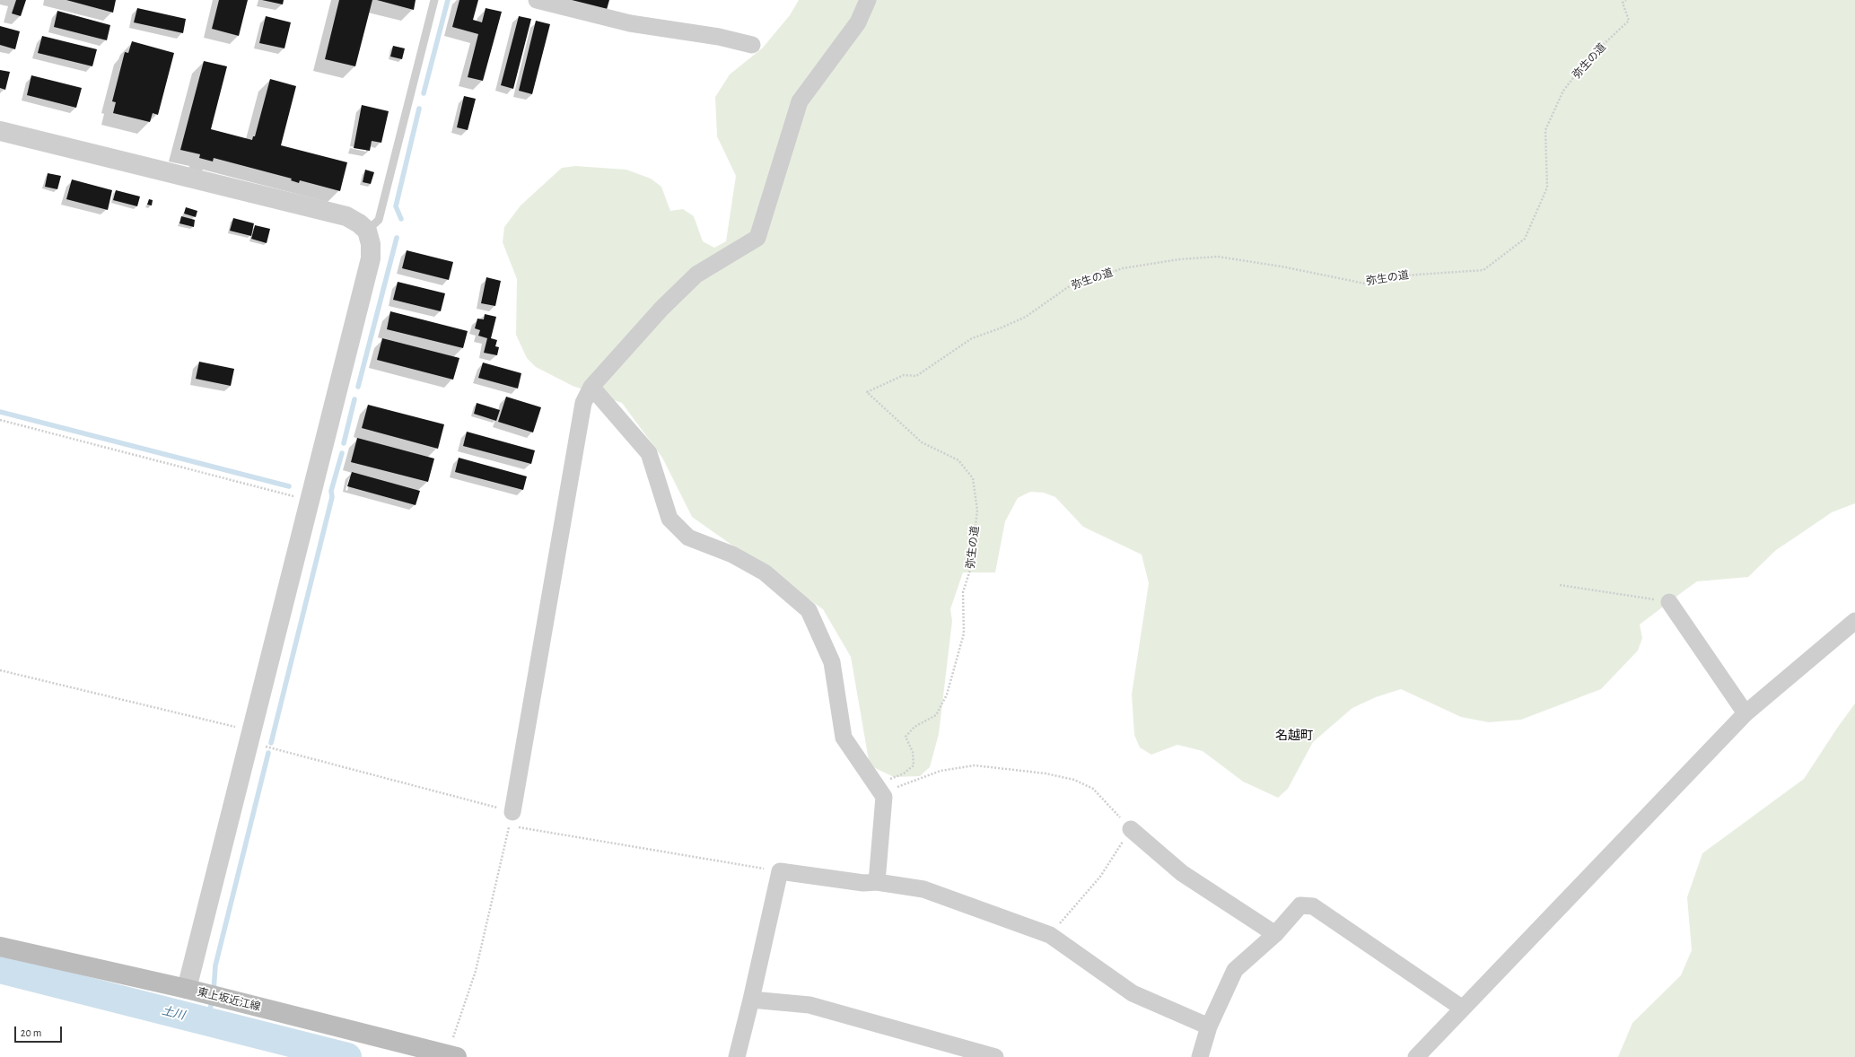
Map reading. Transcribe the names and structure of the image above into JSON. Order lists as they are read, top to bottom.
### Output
{
  "streets": {
    "main road": ["東上坂近江線"],
    "path": ["弥生の道"]
  },
  "districts": ["名越町"],
  "water": ["土川"],
  "scale_bar": "20 m"
}
